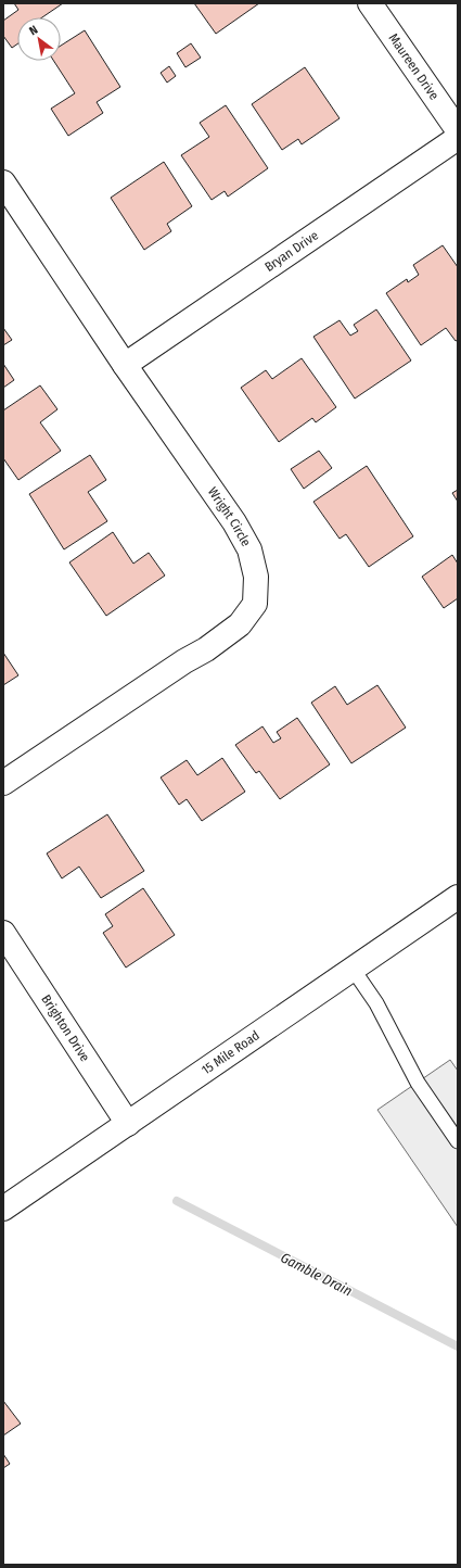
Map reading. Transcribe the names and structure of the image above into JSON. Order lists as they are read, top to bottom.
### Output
{
  "streets": {
    "street": [
      "Maureen Drive",
      "Bryan Drive",
      "Wright Circle",
      "Brighton Drive",
      "15 Mile Road"
    ]
  },
  "crossings": [
    ["Bryan Drive", "Wright Circle"],
    ["Brighton Drive", "15 Mile Road"]
  ],
  "water": ["Gamble Drain"],
  "north": "top left"
}
